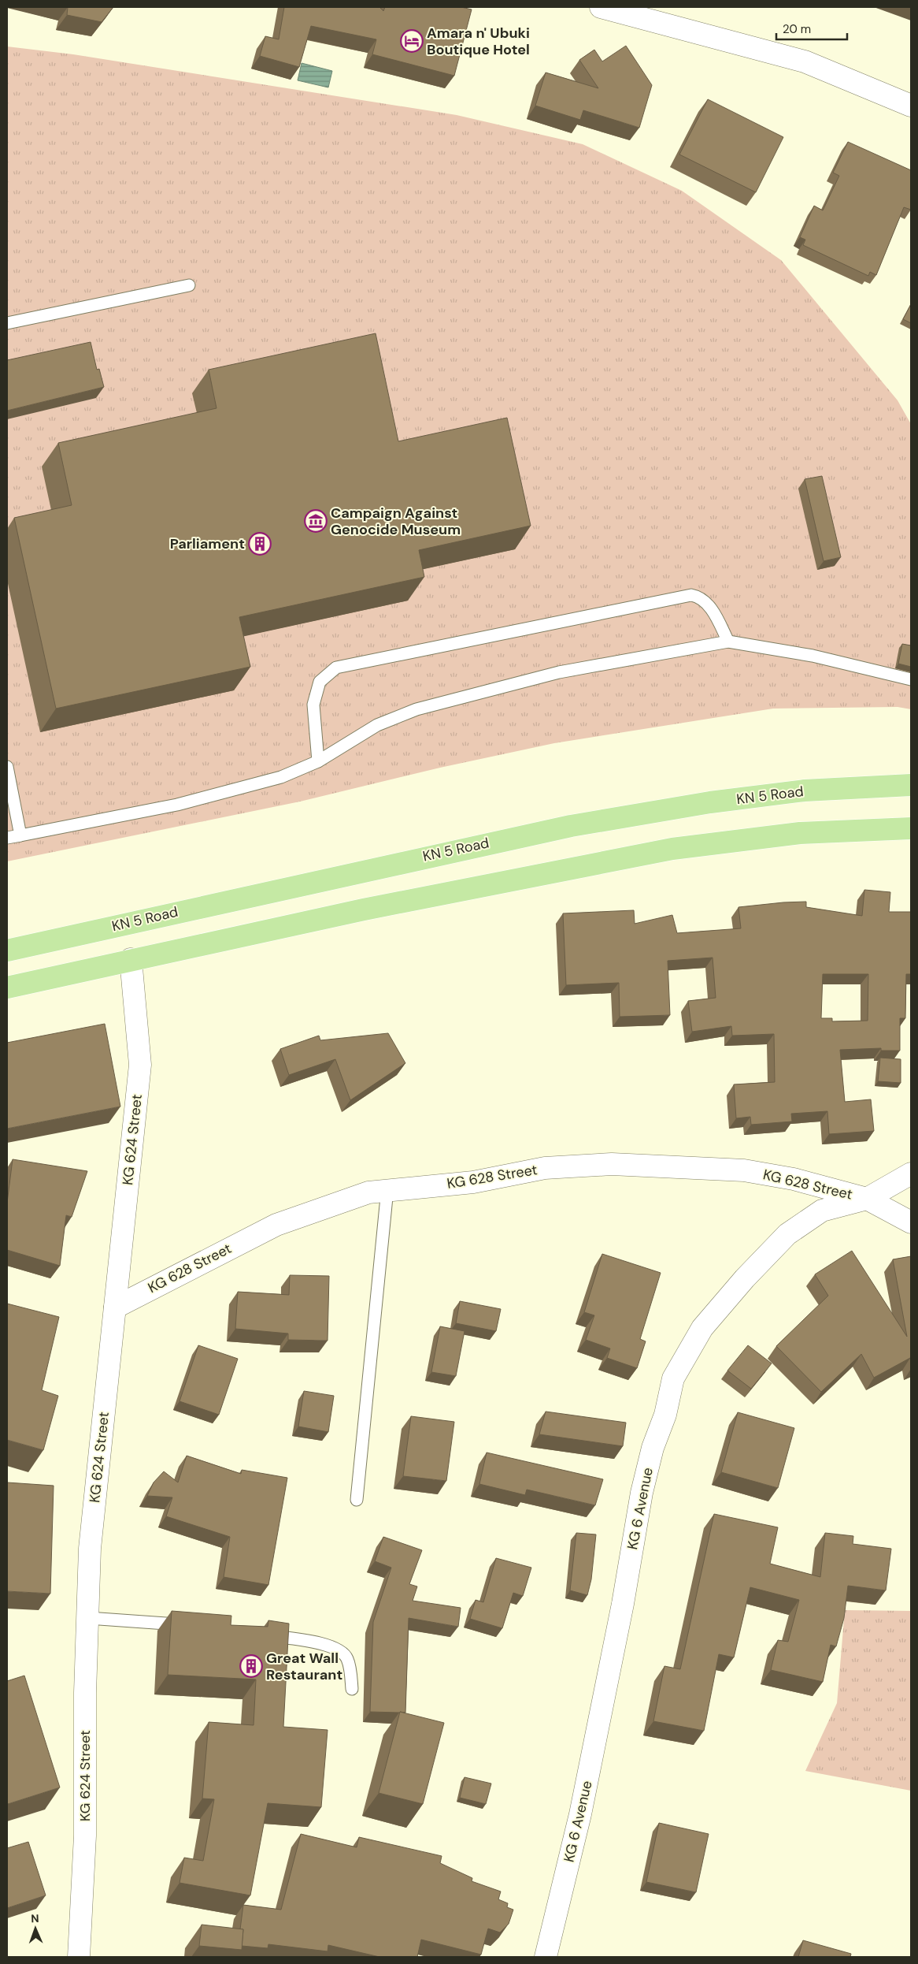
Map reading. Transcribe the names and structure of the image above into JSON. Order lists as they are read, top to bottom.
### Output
{
  "streets": {
    "main road": [
      "KN 5 Road",
      "KG 624 Street",
      "KG 628 Street",
      "KG 6 Avenue"
    ]
  },
  "crossings": [
    ["KG 624 Street", "KG 628 Street"],
    ["KG 628 Street", "KG 6 Avenue"]
  ],
  "places": {
    "hotel": ["Amara n' Ubuki Boutique Hotel"],
    "museum": ["Campaign Against Genocide Museum"],
    "building": ["Parliament", "Great Wall Restaurant"]
  },
  "scale_bar": "20 m",
  "north": "top"
}
